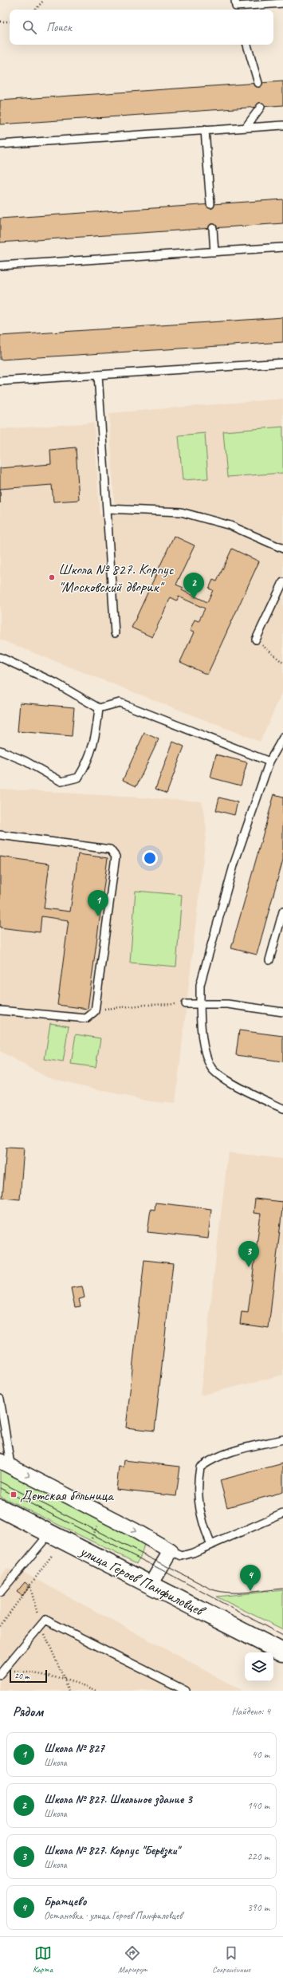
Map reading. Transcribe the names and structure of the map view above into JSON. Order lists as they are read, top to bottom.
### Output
{
  "streets": {
    "main road": ["улица Героев Панфиловцев"]
  },
  "places": {
    "other": ["Школа № 827. Корпус \"Московский дворик\""],
    "transit": ["Детская больница"]
  },
  "scale_bar": "20 m",
  "page": {
    "search": "Поиск",
    "pins": [
      "2",
      "1",
      "3",
      "4"
    ],
    "scale": "20 m",
    "heading": ["Рядом", "Найдено: 4"],
    "list": [
      {
        "mark": "1",
        "name": "Школа № 827",
        "note": "Школа",
        "value": "40 m"
      },
      {
        "mark": "2",
        "name": "Школа № 827. Школьное здание 3",
        "note": "Школа",
        "value": "140 m"
      },
      {
        "mark": "3",
        "name": "Школа № 827. Корпус \"Берёзки\"",
        "note": "Школа",
        "value": "220 m"
      },
      {
        "mark": "4",
        "name": "Братцево",
        "note": "Остановка · улица Героев Панфиловцев",
        "value": "390 m"
      }
    ],
    "nav": ["Карта", "Маршрут", "Сохранённые"]
  }
}
